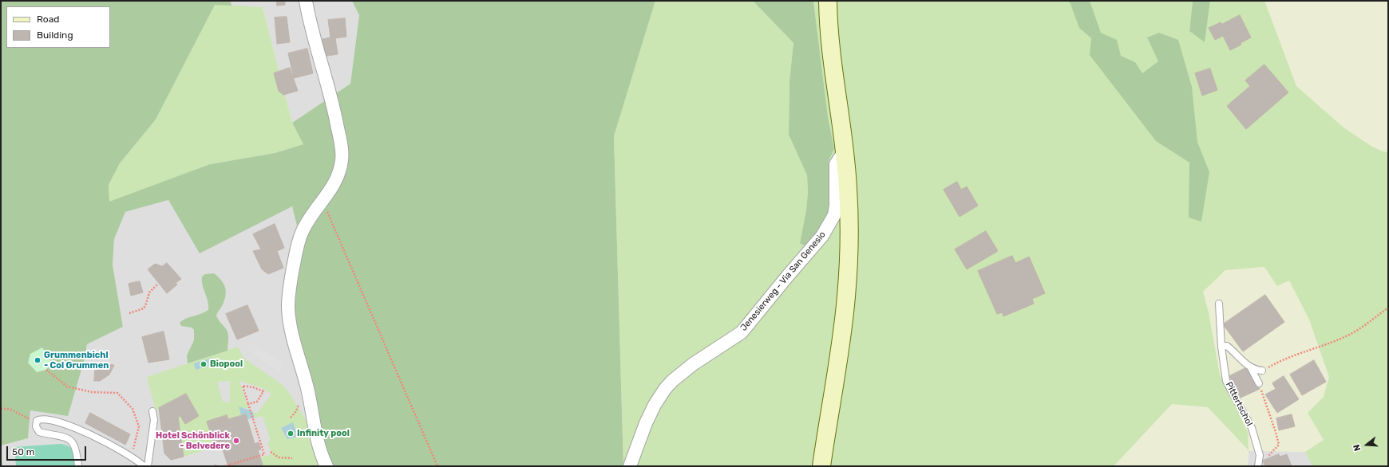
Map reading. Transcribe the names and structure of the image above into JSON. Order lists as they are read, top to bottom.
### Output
{
  "streets": {
    "street": ["Jenesierweg - Via San Genesio"],
    "lane": ["Pittertschol"]
  },
  "places": [
    "Grummenbichl - Col Grummen",
    "Biopool",
    "Infinity pool",
    "Hotel Schönblick - Belvedere"
  ],
  "legend": ["Road", "Building"],
  "scale_bar": "50 m",
  "north": "left"
}
